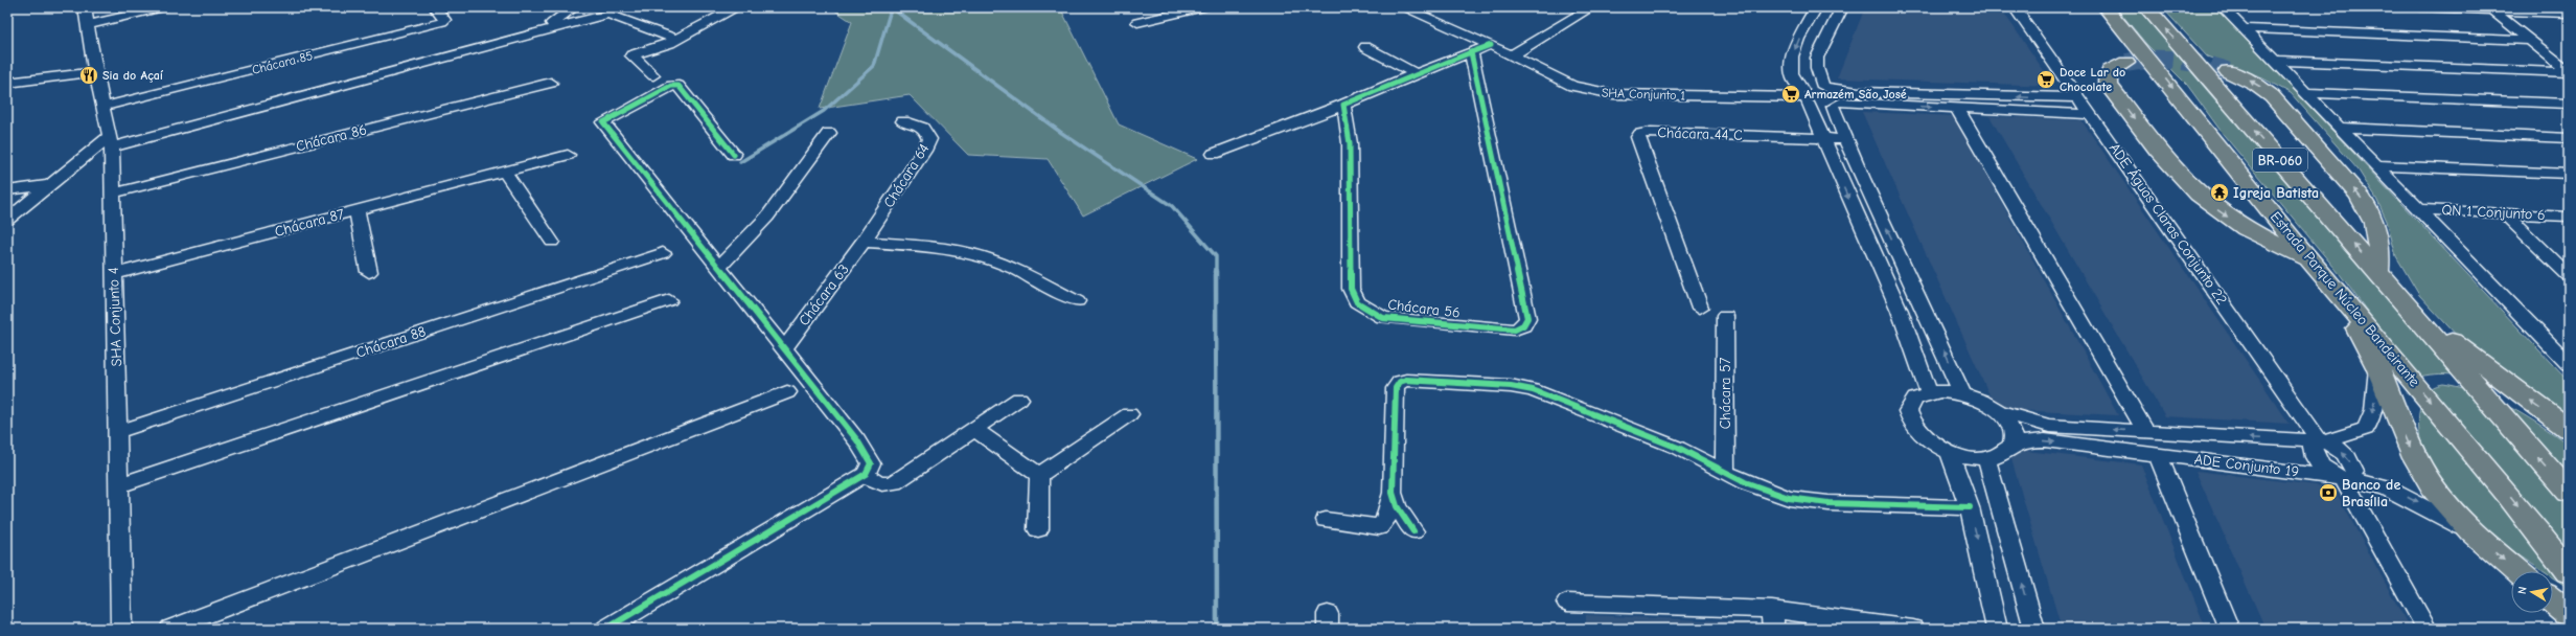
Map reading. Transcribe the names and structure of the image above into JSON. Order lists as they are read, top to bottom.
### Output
{
  "streets": {
    "highway": ["BR-060", "Estrada Parque Núcleo Bandeirante"],
    "street": [
      "Chácara 85",
      "SHA Conjunto 1",
      "Chácara 44 C",
      "Chácara 86",
      "Chácara 64",
      "QN 1 Conjunto 6",
      "Chácara 87",
      "ADE Águas Claras Conjunto 22",
      "Chácara 63",
      "Chácara 56",
      "SHA Conjunto 4",
      "Chácara 88",
      "Chácara 57",
      "ADE Conjunto 19"
    ]
  },
  "crossings": [
    ["Chácara 85", "SHA Conjunto 4"],
    ["Chácara 86", "SHA Conjunto 4"],
    ["Chácara 64", "Chácara 63"],
    ["Chácara 87", "SHA Conjunto 4"],
    ["ADE Águas Claras Conjunto 22", "ADE Conjunto 19"],
    ["SHA Conjunto 4", "Chácara 88"]
  ],
  "places": {
    "restaurant": ["Sia do Açaí"],
    "supermarket": ["Doce Lar do Chocolate", "Armazém São José"],
    "temple": ["Igreja Batista"],
    "bank": ["Banco de Brasília"]
  },
  "north": "left"
}
